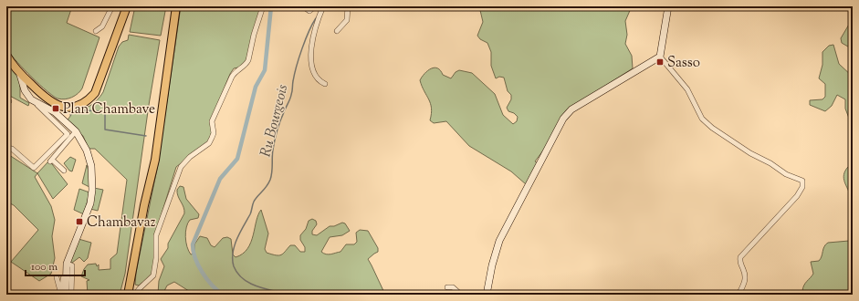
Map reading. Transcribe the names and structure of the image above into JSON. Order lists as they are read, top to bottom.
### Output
{
  "water": ["Ru Bourgeois"],
  "places": {
    "transit": ["Sasso", "Plan Chambave", "Chambavaz"]
  },
  "scale_bar": "100 m"
}
